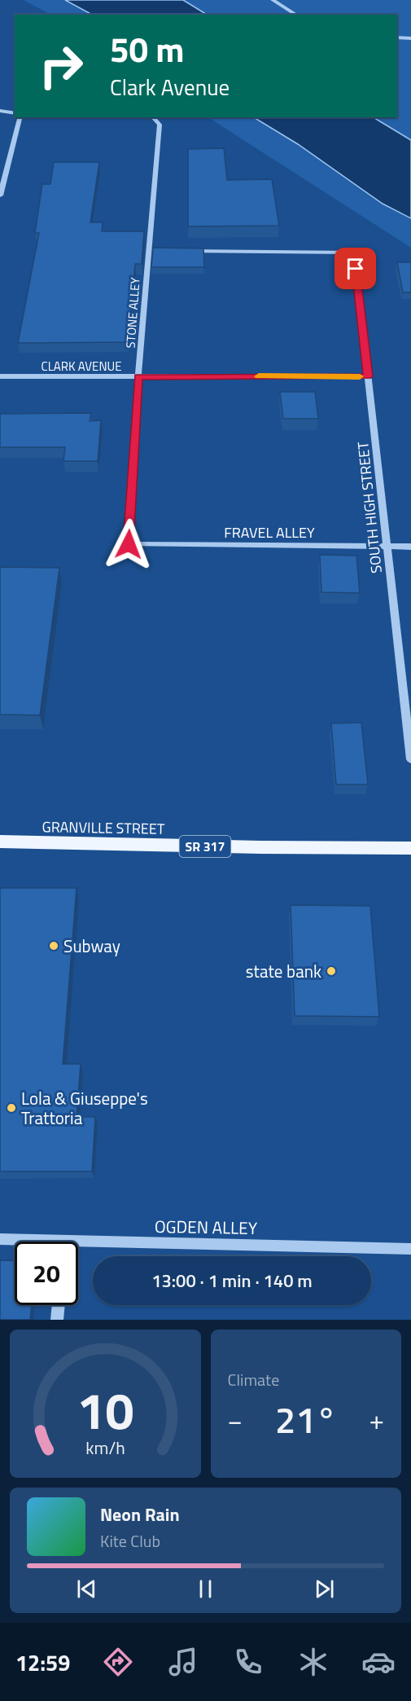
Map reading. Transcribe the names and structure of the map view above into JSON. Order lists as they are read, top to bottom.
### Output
{
  "streets": {
    "main road": ["GRANVILLE STREET", "SR 317"],
    "street": [
      "STONE ALLEY",
      "CLARK AVENUE",
      "SOUTH HIGH STREET",
      "FRAVEL ALLEY",
      "OGDEN ALLEY"
    ]
  },
  "crossings": [
    ["STONE ALLEY", "CLARK AVENUE"],
    ["STONE ALLEY", "FRAVEL ALLEY"],
    ["CLARK AVENUE", "SOUTH HIGH STREET"],
    ["SOUTH HIGH STREET", "FRAVEL ALLEY"]
  ],
  "places": ["Subway", "state bank", "Lola & Giuseppe's Trattoria"],
  "page": {
    "turn": ["50 m", "Clark Avenue"],
    "limit": "20",
    "trip": "13:00 · 1 min · 140 m",
    "tile": "Climate",
    "heat": ["−", "21°", "+"],
    "song": ["Neon Rain", "Kite Club"],
    "tabs": "12:59",
    "gauge": ["10", "km/h"]
  }
}
